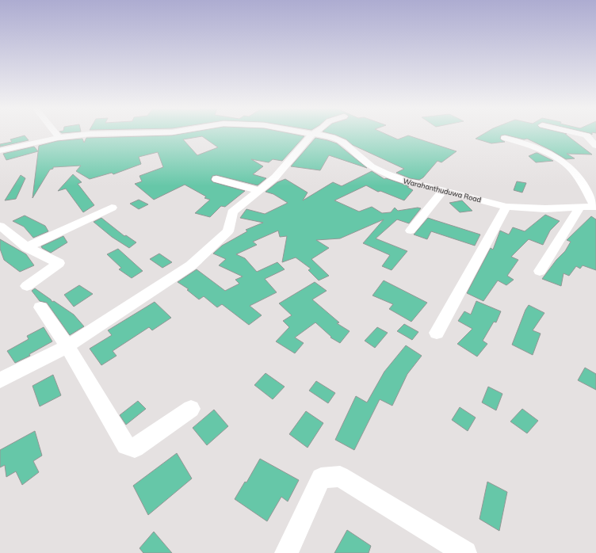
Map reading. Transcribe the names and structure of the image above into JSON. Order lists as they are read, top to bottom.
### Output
{
  "streets": {
    "street": ["Warahanthuduwa Road"]
  }
}
